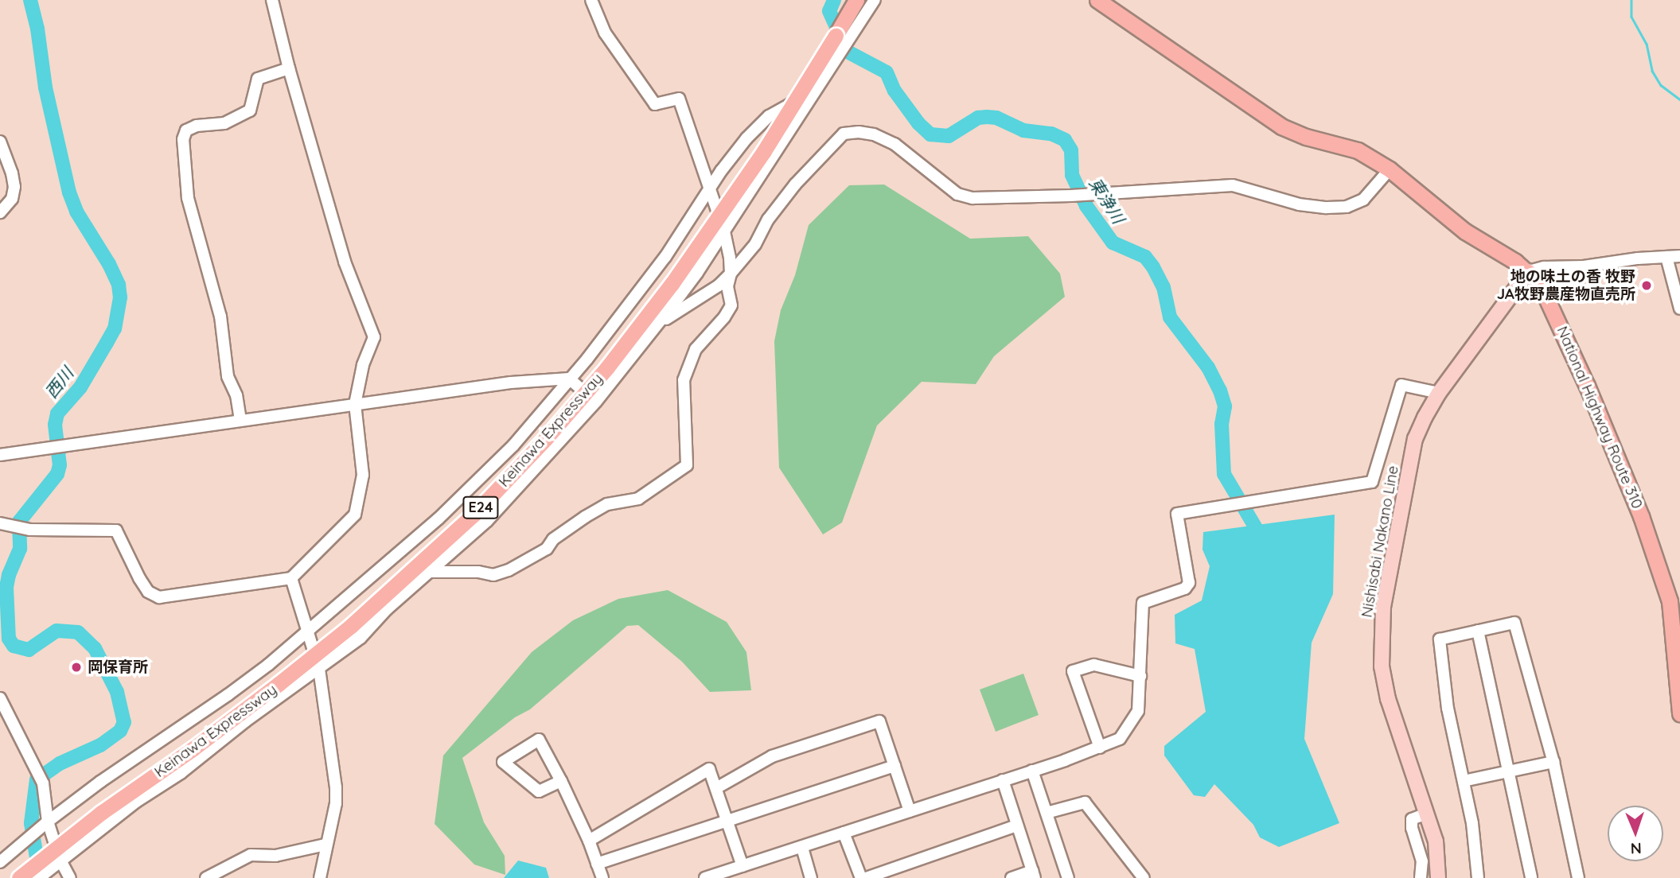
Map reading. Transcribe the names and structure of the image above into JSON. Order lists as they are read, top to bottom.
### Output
{
  "streets": {
    "highway": ["National Highway Route 310", "Keinawa Expressway", "E24"],
    "main road": ["Nishisabi Nakano Line"]
  },
  "crossings": [
    ["National Highway Route 310", "Nishisabi Nakano Line"]
  ],
  "water": ["東浄川", "西川"],
  "places": ["地の味土の香 牧野 JA牧野農産物直売所", "岡保育所"],
  "north": "bottom"
}
